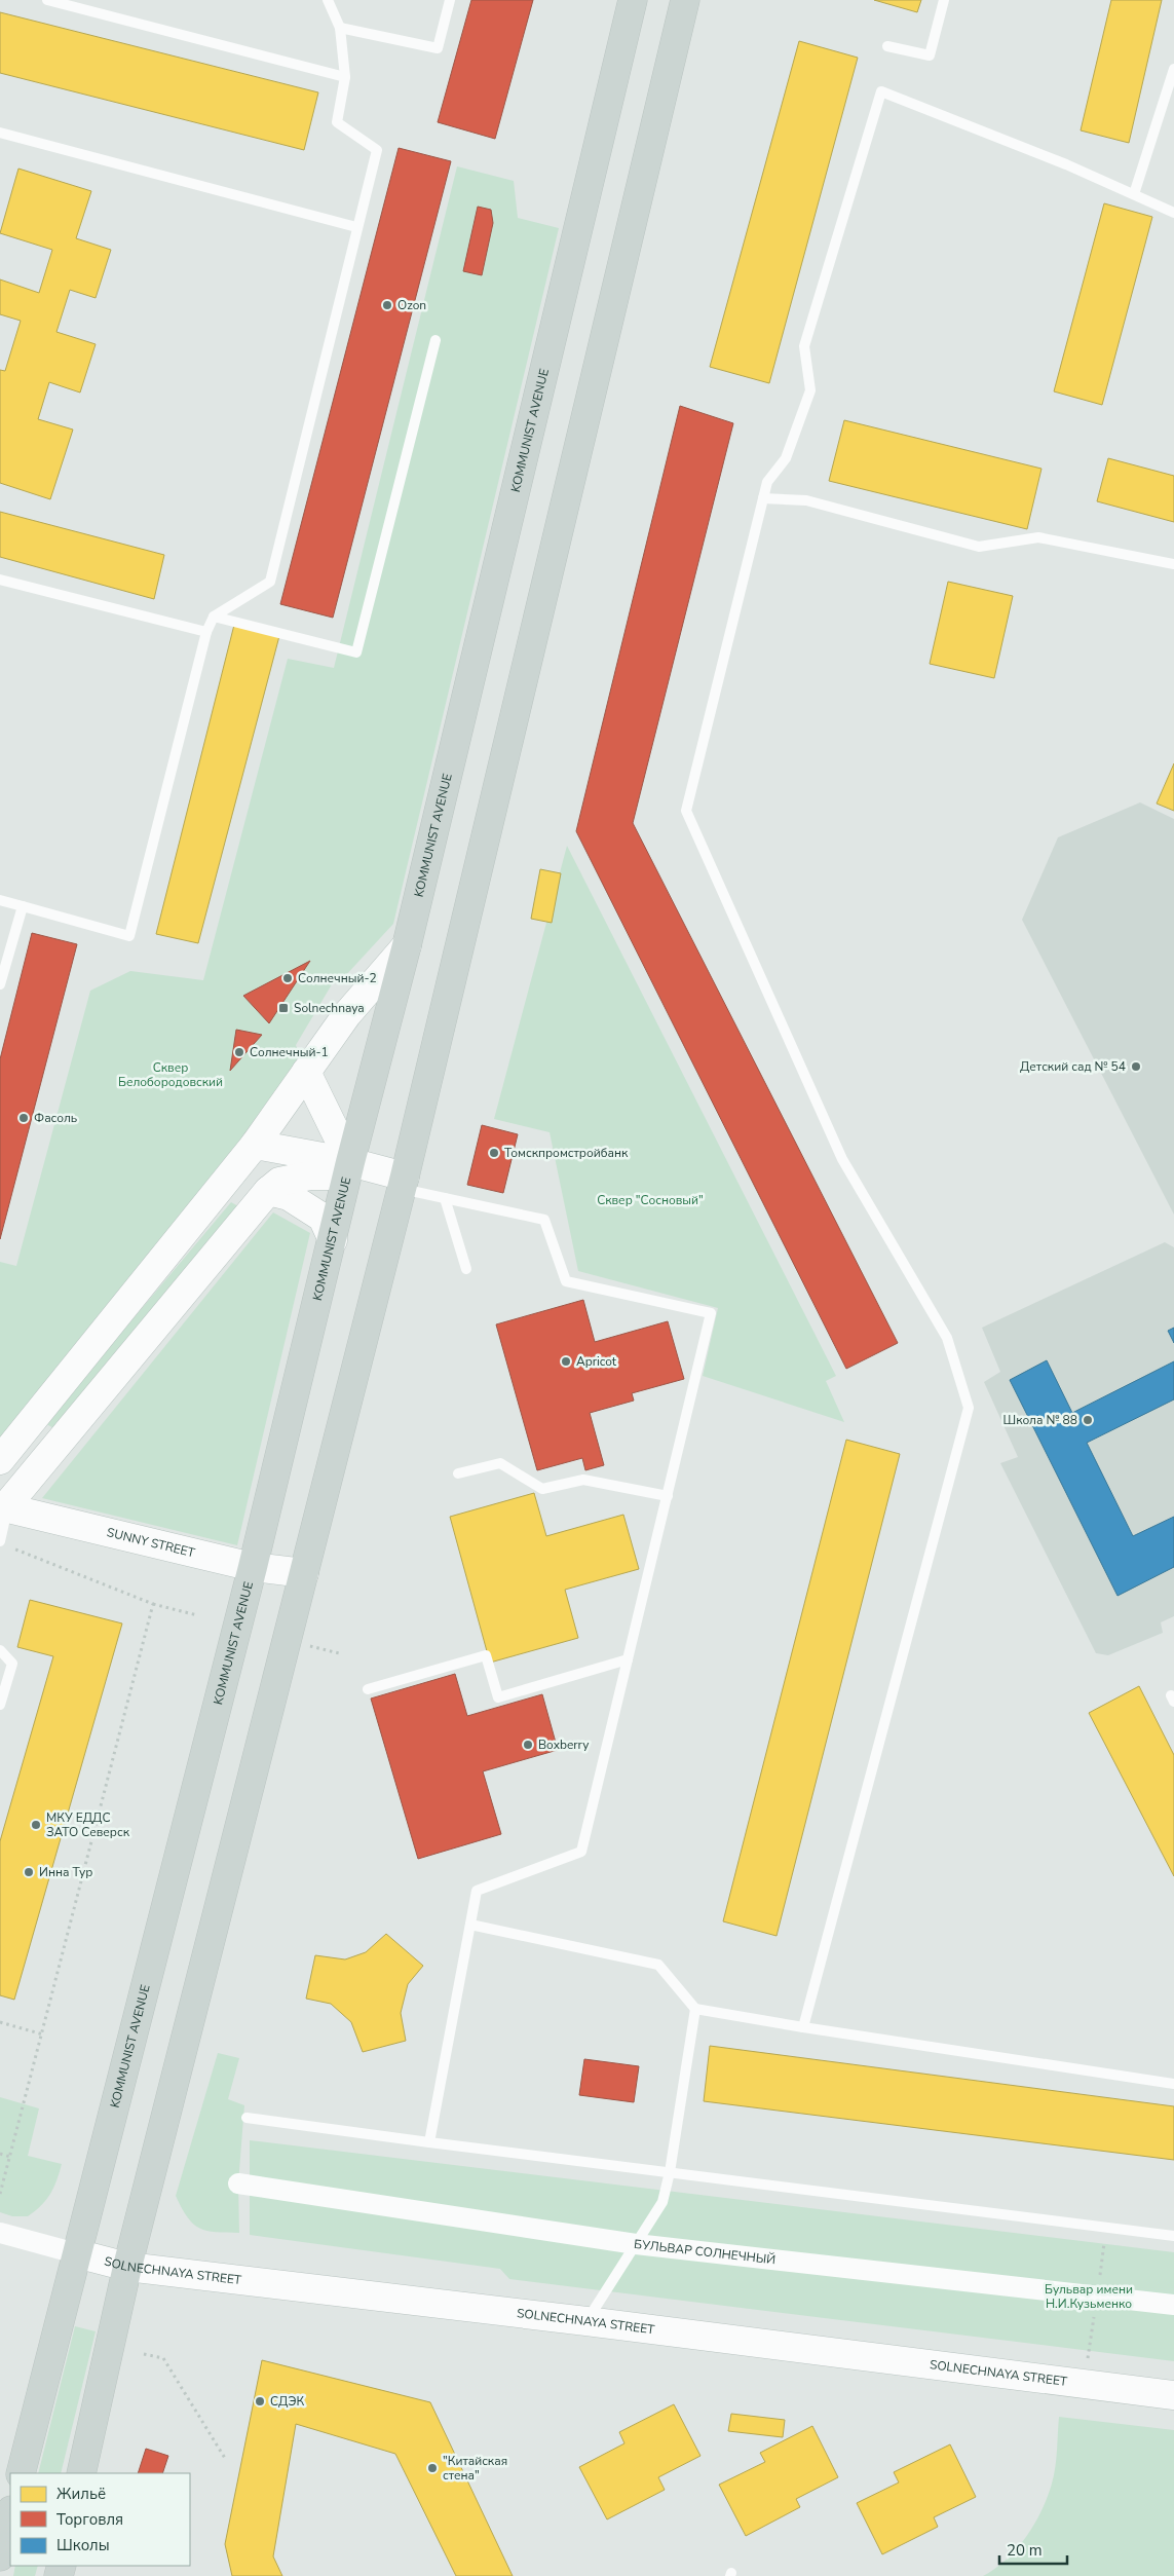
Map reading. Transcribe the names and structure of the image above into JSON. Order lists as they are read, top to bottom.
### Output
{
  "streets": {
    "main road": ["KOMMUNIST AVENUE"],
    "street": ["SUNNY STREET", "БУЛЬВАР СОЛНЕЧНЫЙ", "SOLNECHNAYA STREET"]
  },
  "crossings": [
    ["KOMMUNIST AVENUE", "SUNNY STREET"],
    ["KOMMUNIST AVENUE", "SOLNECHNAYA STREET"]
  ],
  "parks": ["Сквер Белобородовский", "Сквер \"Сосновый\"", "Бульвар имени Н.И.Кузьменко"],
  "places": {
    "other": [
      "Ozon",
      "Солнечный-2",
      "Солнечный-1",
      "Детский сад № 54",
      "Фасоль",
      "Томскпромстройбанк",
      "Apricot",
      "Школа № 88",
      "Boxberry",
      "МКУ ЕДДС ЗАТО Северск",
      "Инна Тур",
      "СДЭК",
      "\"Китайская стена\""
    ],
    "transit": ["Solnechnaya"]
  },
  "legend": ["Жильё", "Торговля", "Школы"],
  "scale_bar": "20 m"
}
